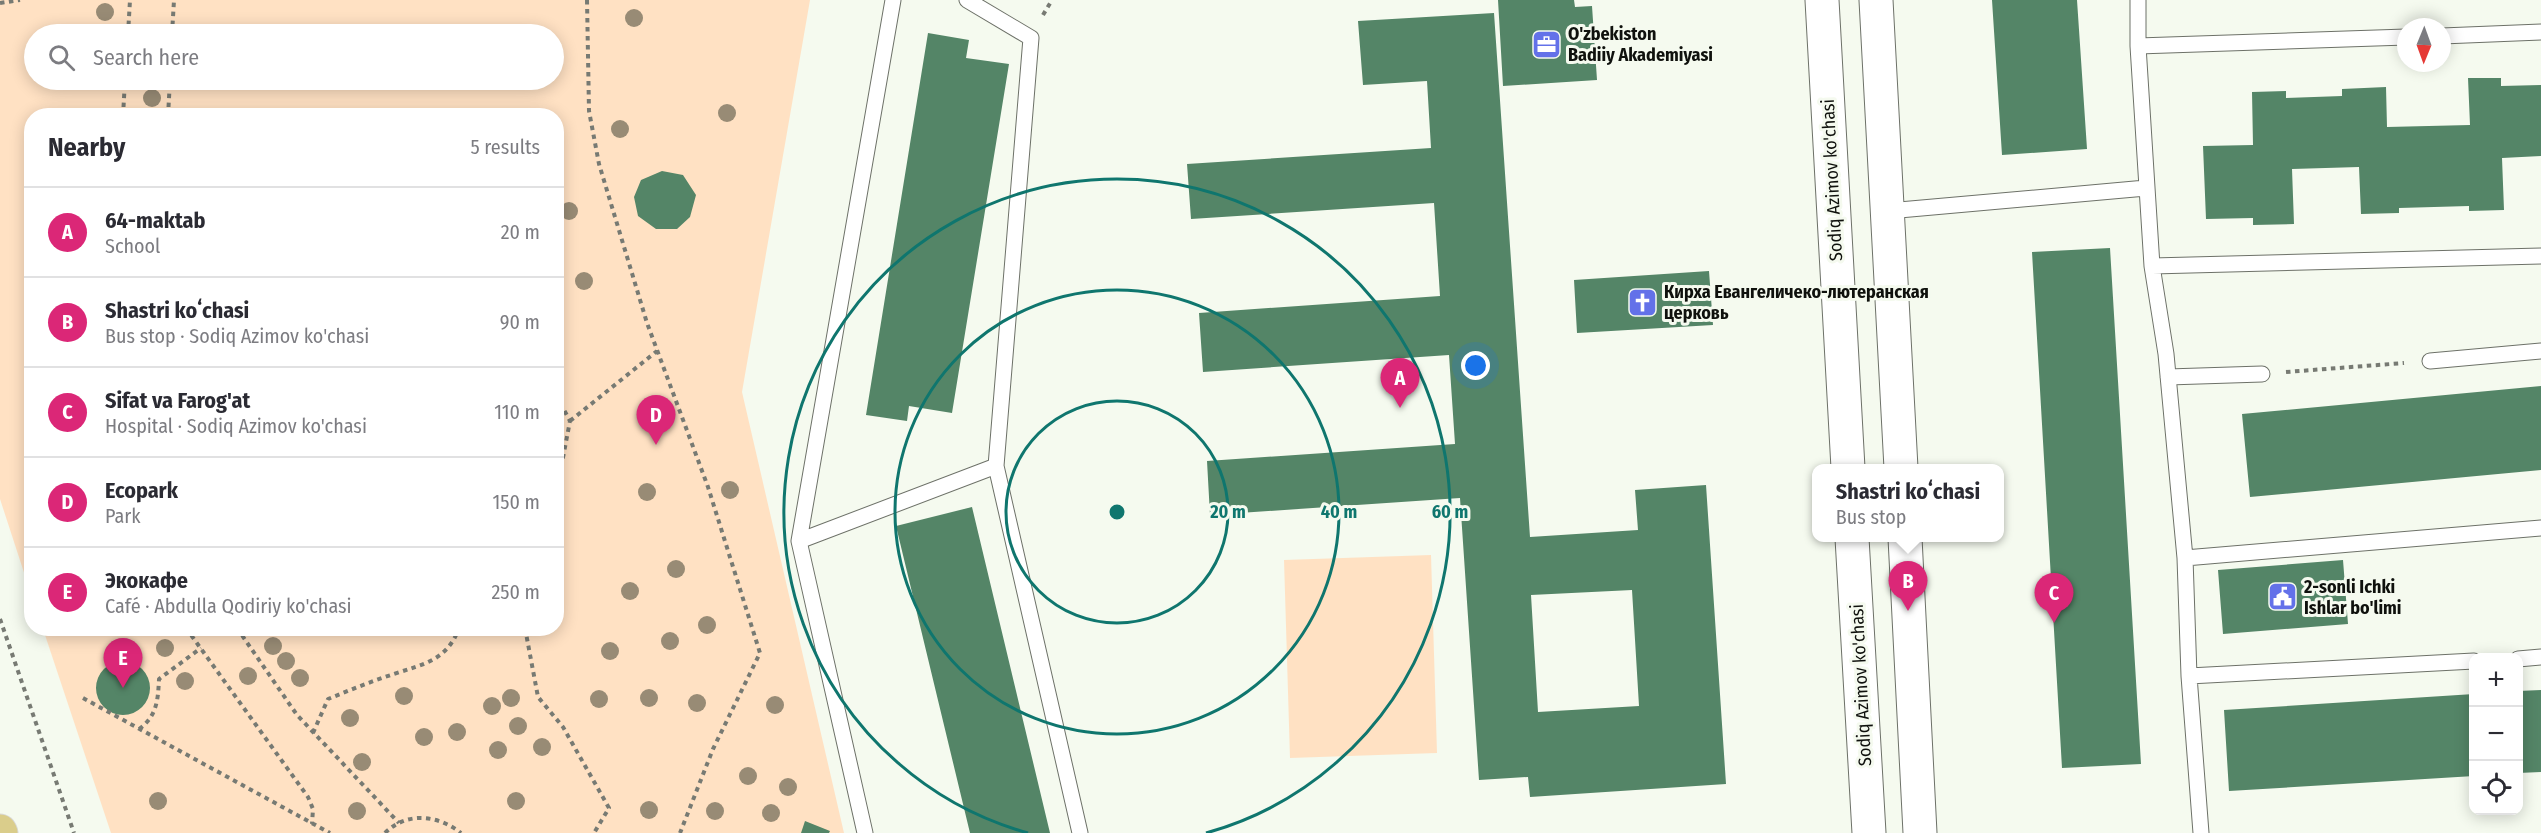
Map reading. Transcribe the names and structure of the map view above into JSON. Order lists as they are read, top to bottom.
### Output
{
  "streets": {
    "main road": ["Sodiq Azimov ko'chasi"]
  },
  "places": {
    "office": ["O'zbekiston Badiiy Akademiyasi"],
    "church": ["Кирха Евангеличеко-лютеранская церковь"],
    "public building": ["2-sonli Ichki Ishlar bo'limi"]
  },
  "north": "bottom",
  "page": {
    "search": "Search here",
    "heading": ["Nearby", "5 results"],
    "list": [
      {
        "mark": "A",
        "name": "64-maktab",
        "note": "School",
        "value": "20 m"
      },
      {
        "mark": "B",
        "name": "Shastri koʻchasi",
        "note": "Bus stop · Sodiq Azimov ko'chasi",
        "value": "90 m"
      },
      {
        "mark": "C",
        "name": "Sifat va Farog'at",
        "note": "Hospital · Sodiq Azimov ko'chasi",
        "value": "110 m"
      },
      {
        "mark": "D",
        "name": "Ecopark",
        "note": "Park",
        "value": "150 m"
      },
      {
        "mark": "E",
        "name": "Экокафе",
        "note": "Café · Abdulla Qodiriy ko'chasi",
        "value": "250 m"
      }
    ],
    "pins": [
      "A",
      "D",
      "B",
      "C",
      "E"
    ],
    "popup": ["Shastri koʻchasi", "Bus stop"],
    "map_buttons": ["+", "−"]
  },
  "rings": ["20 m", "40 m", "60 m"]
}
